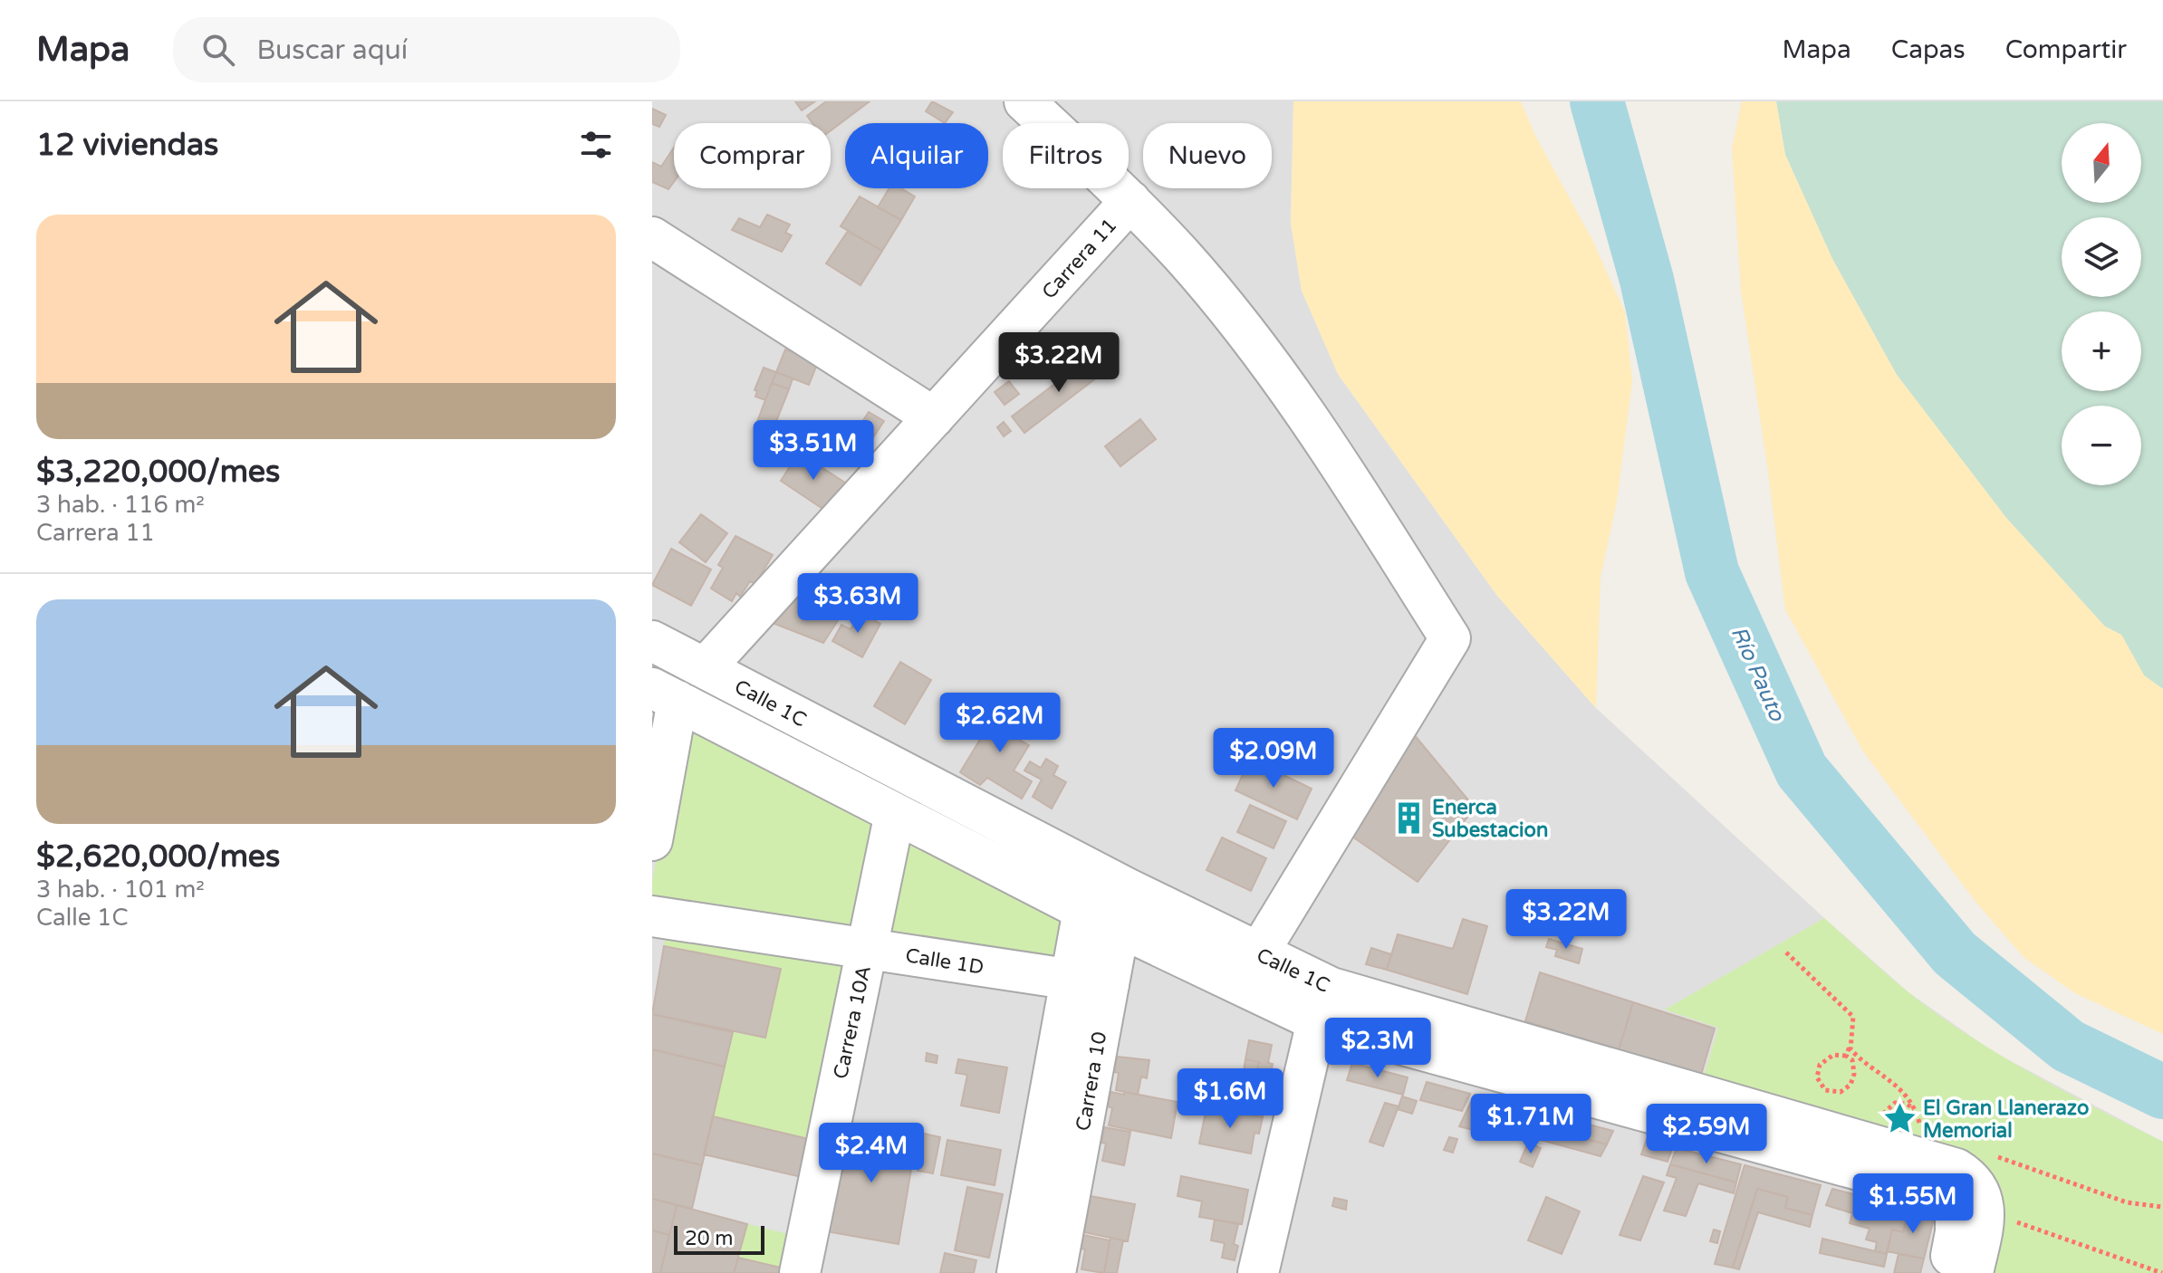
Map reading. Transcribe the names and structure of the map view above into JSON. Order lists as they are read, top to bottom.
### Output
{
  "streets": {
    "street": [
      "Carrera 11",
      "Calle 1C",
      "Calle 1D",
      "Carrera 10A",
      "Carrera 10"
    ]
  },
  "crossings": [
    ["Carrera 11", "Calle 1C"],
    ["Calle 1C", "Carrera 10A"],
    ["Calle 1C", "Carrera 10"],
    ["Calle 1D", "Carrera 10A"],
    ["Calle 1D", "Carrera 10"]
  ],
  "water": ["Río Pauto"],
  "places": {
    "building": ["Enerca Subestacion"],
    "place": ["El Gran Llanerazo Memorial"]
  },
  "scale_bar": "20 m",
  "north": "top",
  "page": {
    "header": "Mapa",
    "search": "Buscar aquí",
    "nav": ["Mapa", "Capas", "Compartir"],
    "heading": "12 viviendas",
    "map_buttons": ["+", "−"],
    "chip": [
      "Comprar",
      "Alquilar",
      "Filtros",
      "Nuevo"
    ],
    "list": [
      {
        "name": "$3,220,000/mes",
        "note": "3 hab. · 116 m² · Carrera 11"
      },
      {
        "name": "$2,620,000/mes",
        "note": "3 hab. · 101 m² · Calle 1C"
      }
    ],
    "price": [
      "$3.22M",
      "$3.51M",
      "$3.63M",
      "$2.62M",
      "$2.09M",
      "$3.22M",
      "$2.3M",
      "$1.6M",
      "$1.71M",
      "$2.59M",
      "$2.4M",
      "$1.55M"
    ],
    "scale": "20 m"
  }
}
